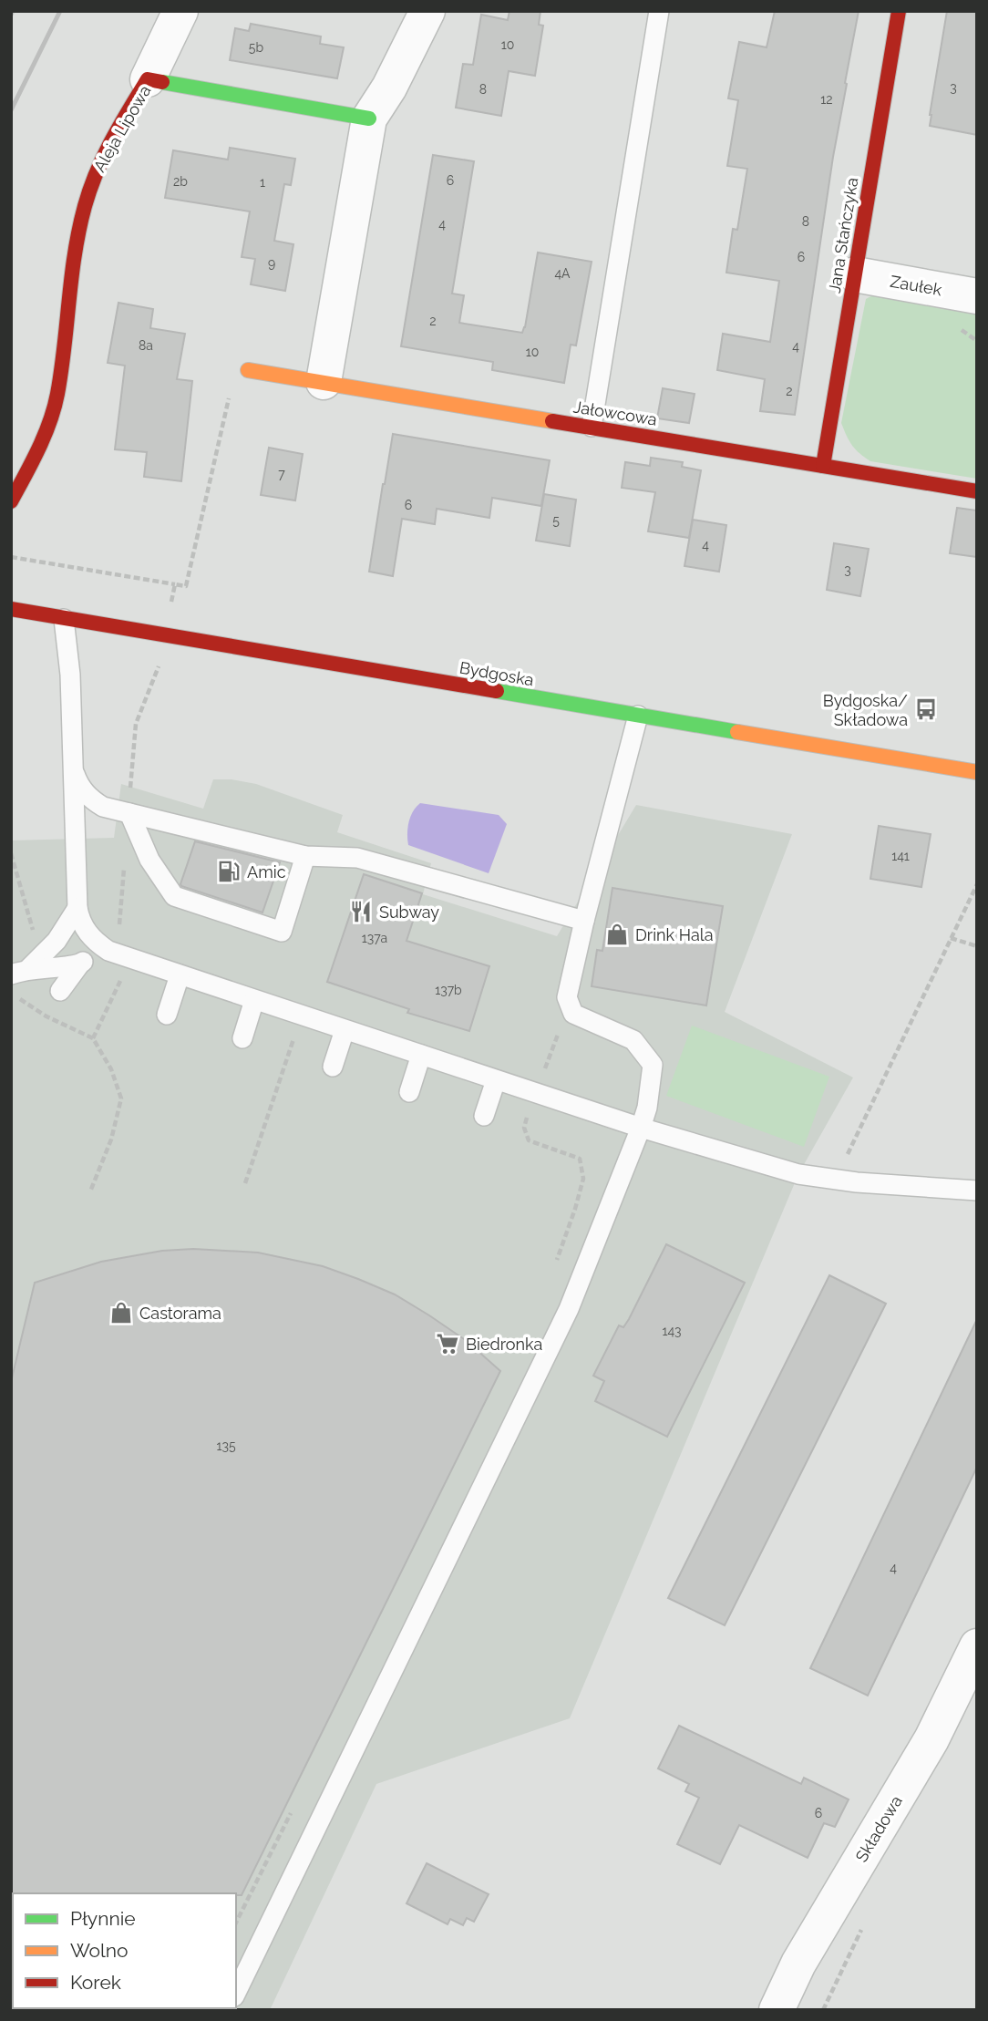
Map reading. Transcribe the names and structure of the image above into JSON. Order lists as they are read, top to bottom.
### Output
{
  "streets": {
    "street": [
      "Aleja Lipowa",
      "Jana Stańczyka",
      "Zaułek",
      "Jałowcowa",
      "Bydgoska",
      "Składowa"
    ]
  },
  "crossings": [
    ["Jana Stańczyka", "Zaułek"],
    ["Jana Stańczyka", "Jałowcowa"]
  ],
  "places": {
    "bus stop": ["Bydgoska/ Składowa"],
    "fuel station": ["Amic"],
    "restaurant": ["Subway"],
    "shop": ["Drink Hala", "Castorama"],
    "supermarket": ["Biedronka"]
  },
  "house_numbers": [
    "10",
    "5b",
    "3",
    "8",
    "12",
    "6",
    "2b",
    "1",
    "8",
    "4",
    "6",
    "9",
    "4A",
    "2",
    "8a",
    "4",
    "10",
    "2",
    "7",
    "6",
    "5",
    "4",
    "3",
    "141",
    "137a",
    "137b",
    "143",
    "135",
    "4",
    "6"
  ],
  "legend": ["Płynnie", "Wolno", "Korek"]
}
